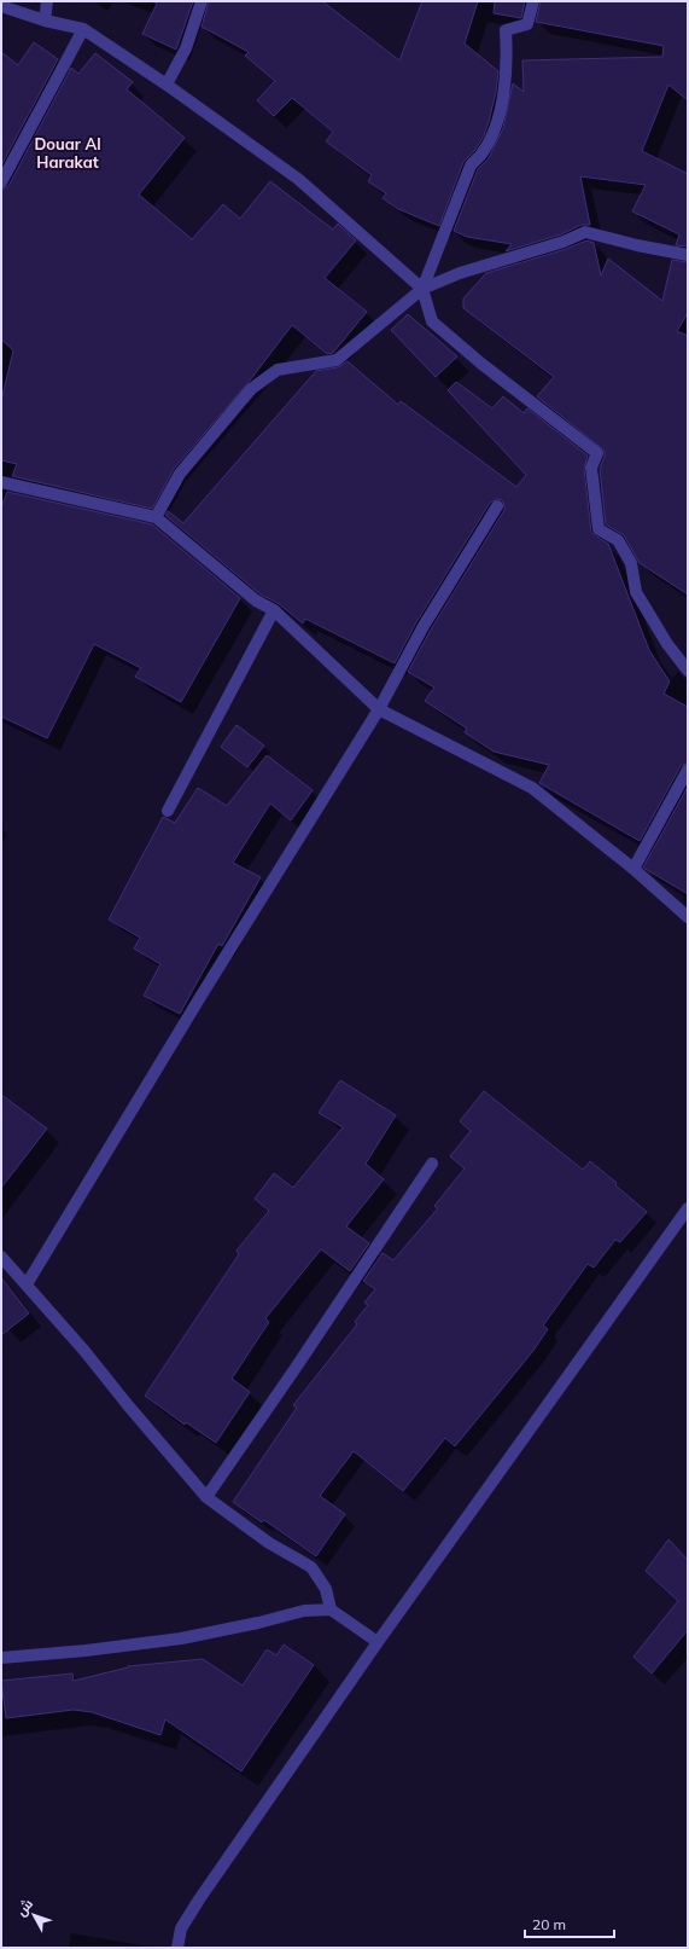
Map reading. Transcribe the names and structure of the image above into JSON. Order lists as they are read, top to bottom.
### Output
{
  "districts": ["Douar Al Harakat"],
  "scale_bar": "20 m",
  "north": "top left"
}
